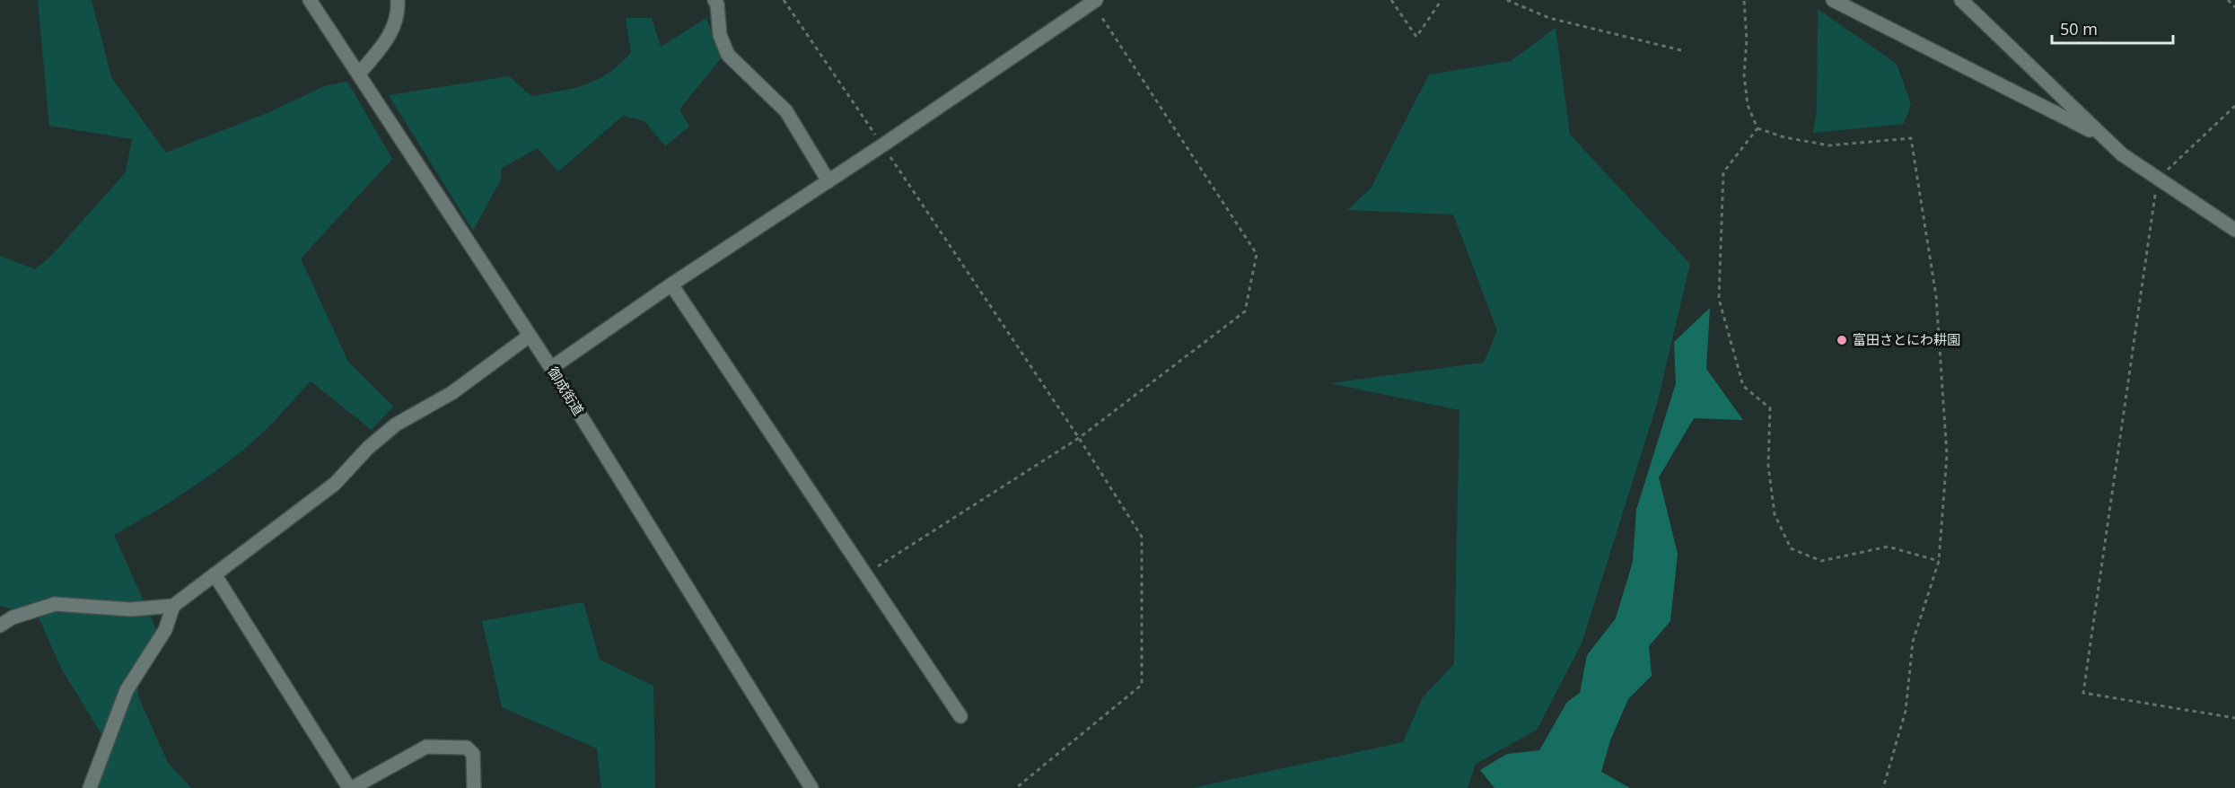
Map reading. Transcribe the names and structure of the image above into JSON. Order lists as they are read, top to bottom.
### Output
{
  "streets": {
    "street": ["御成街道"]
  },
  "places": ["富田さとにわ耕園"],
  "scale_bar": "50 m"
}
